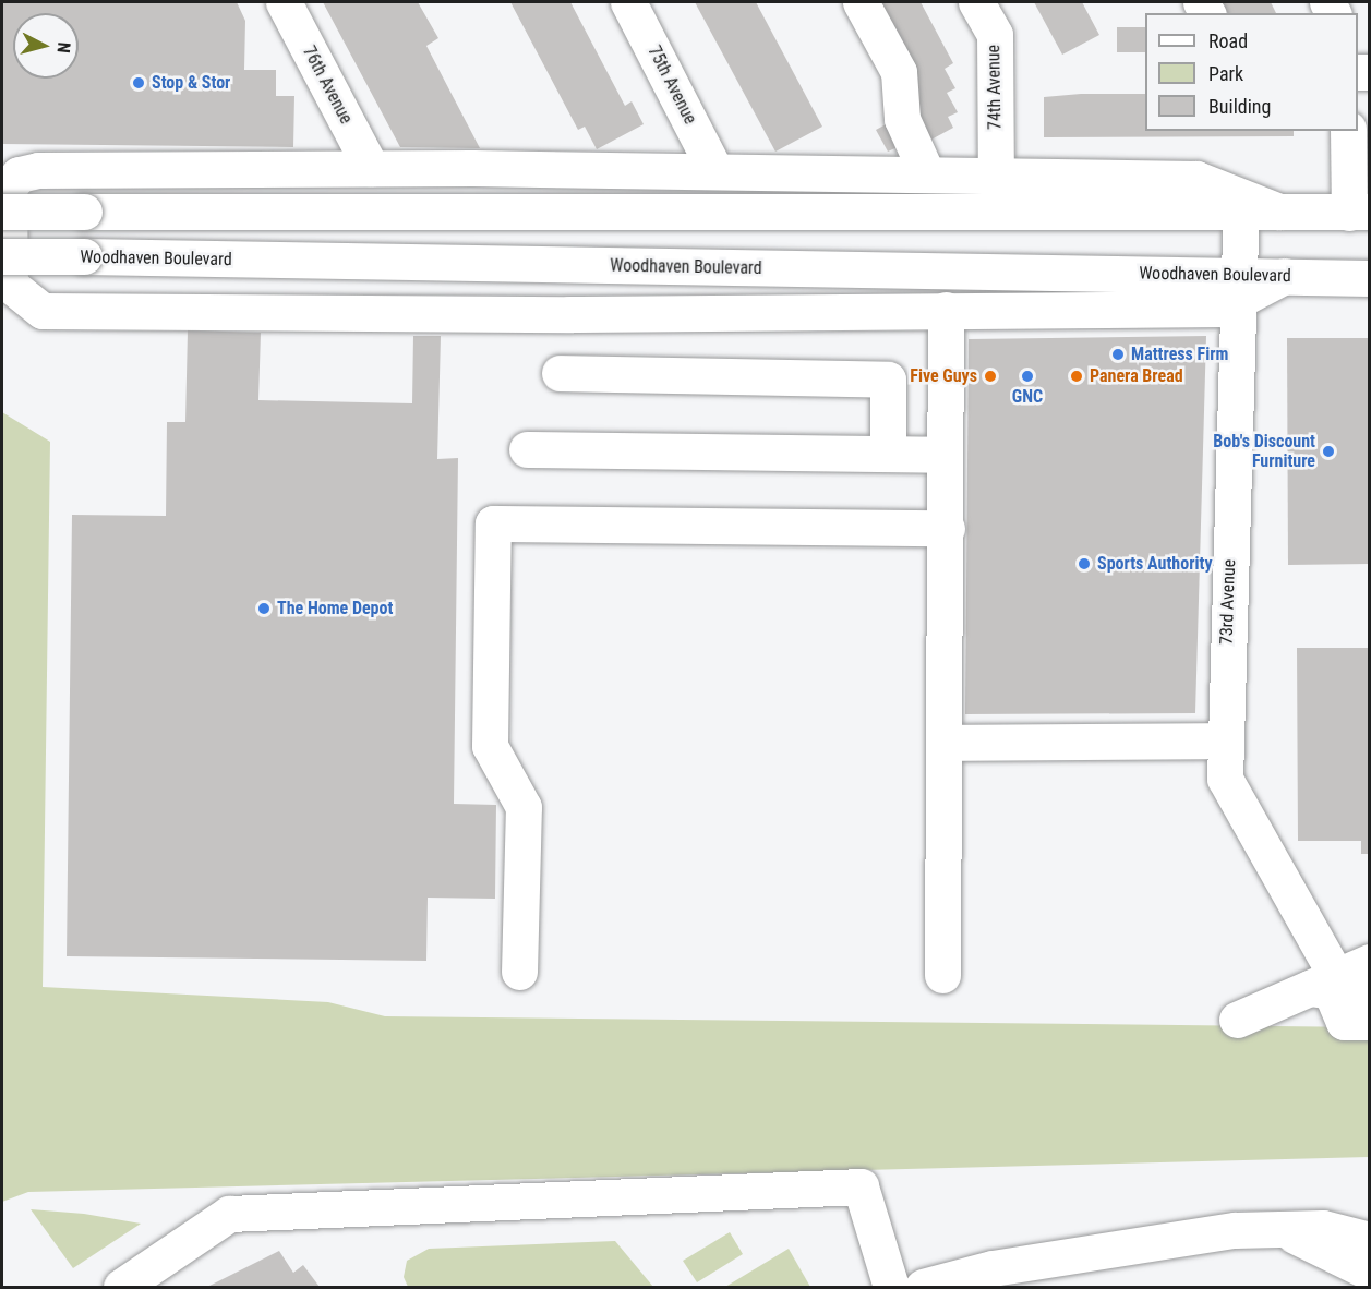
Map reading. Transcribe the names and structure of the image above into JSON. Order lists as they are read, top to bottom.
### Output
{
  "streets": {
    "street": [
      "76th Avenue",
      "75th Avenue",
      "74th Avenue",
      "Woodhaven Boulevard",
      "73rd Avenue"
    ]
  },
  "crossings": [
    ["Woodhaven Boulevard", "73rd Avenue"]
  ],
  "places": [
    "Stop & Stor",
    "Mattress Firm",
    "Five Guys",
    "GNC",
    "Panera Bread",
    "Bob's Discount Furniture",
    "Sports Authority",
    "The Home Depot"
  ],
  "legend": ["Road", "Park", "Building"],
  "north": "right"
}
